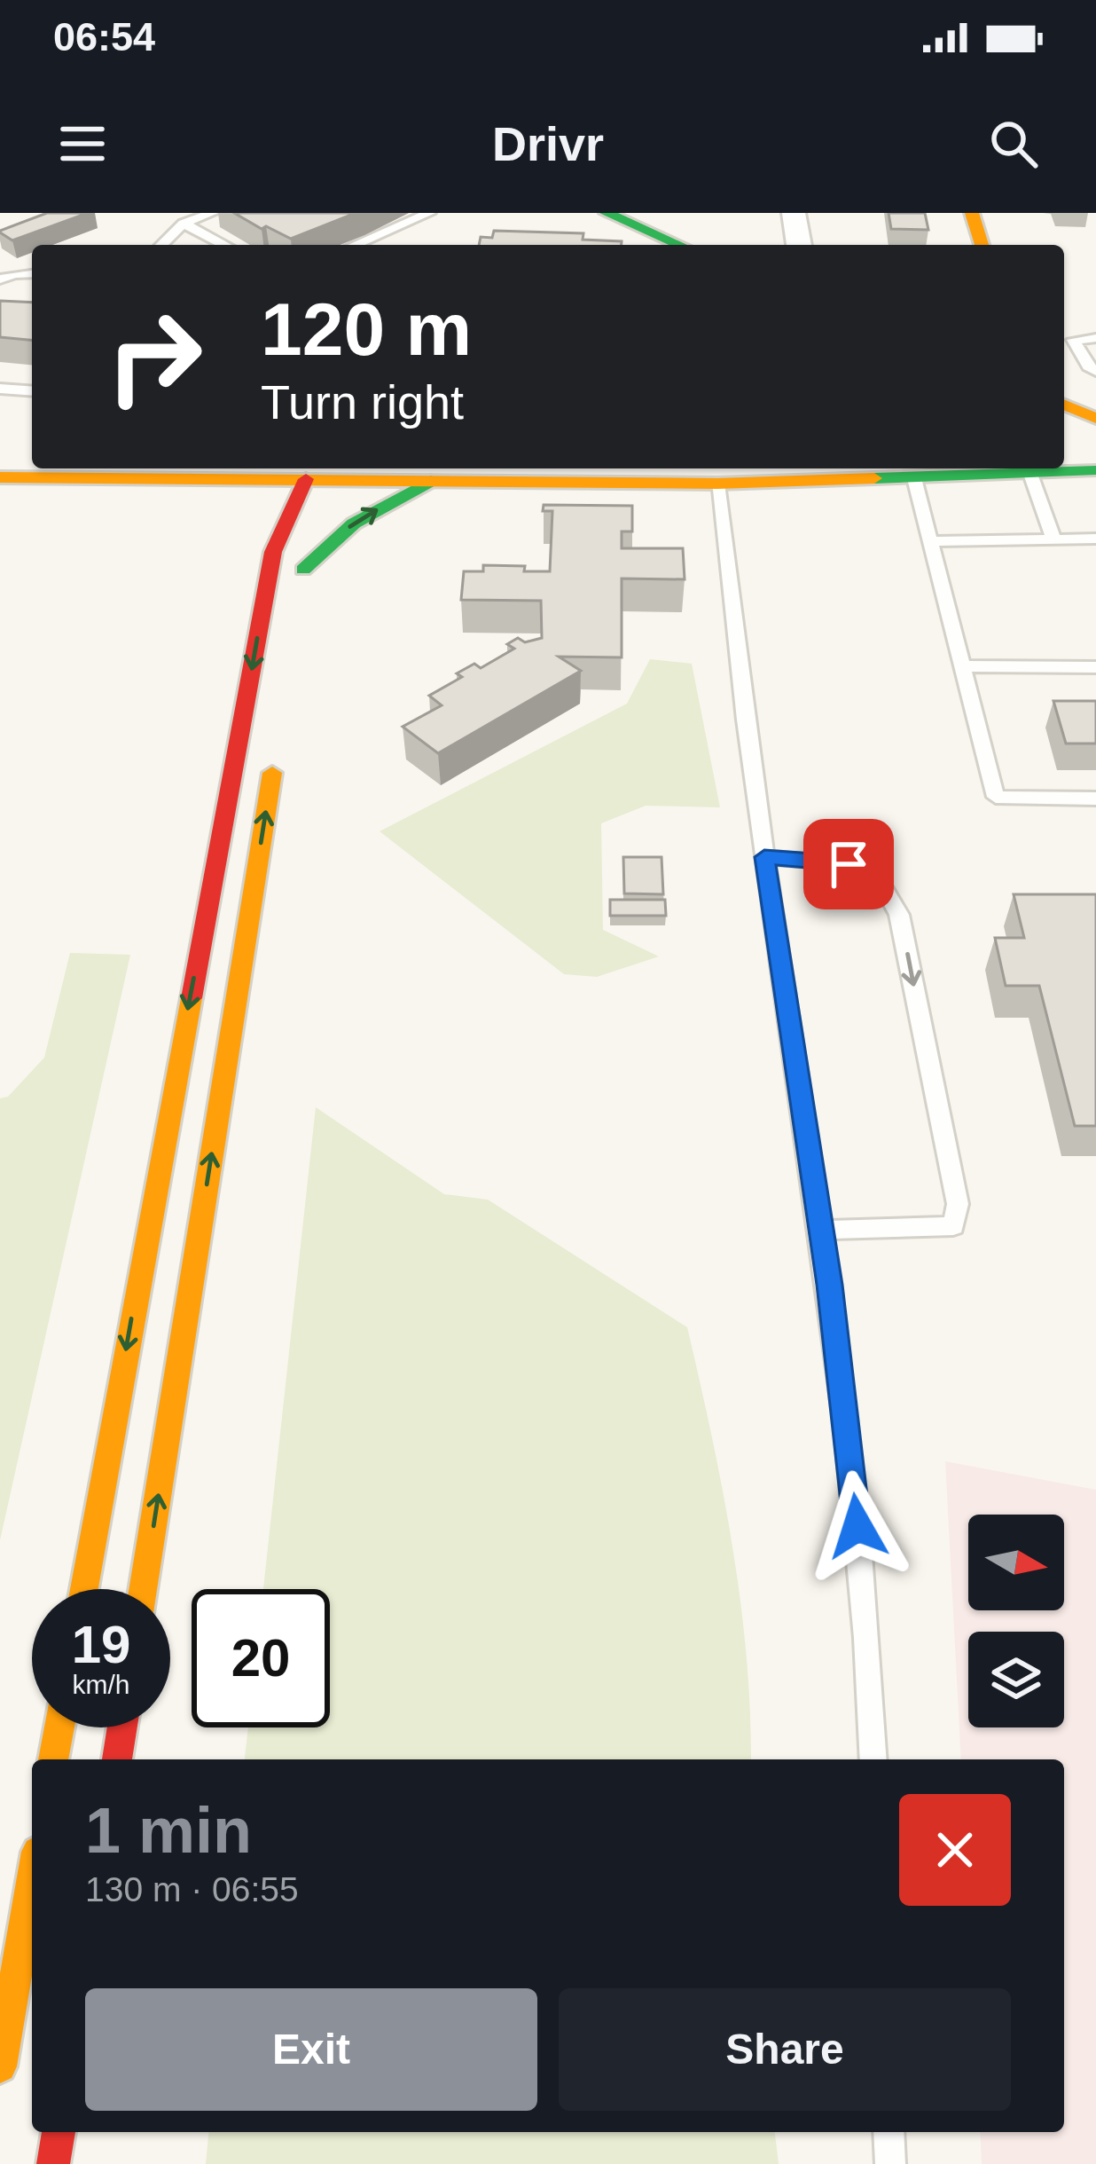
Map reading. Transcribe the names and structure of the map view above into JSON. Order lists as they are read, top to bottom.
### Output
{
  "north": "right",
  "page": {
    "status": "06:54",
    "header": "Drivr",
    "turn": ["120 m", "Turn right"],
    "speed": "19 km/h",
    "limit": "20",
    "heading": ["1 min", "130 m · 06:55"],
    "buttons": ["Exit", "Share"]
  }
}
